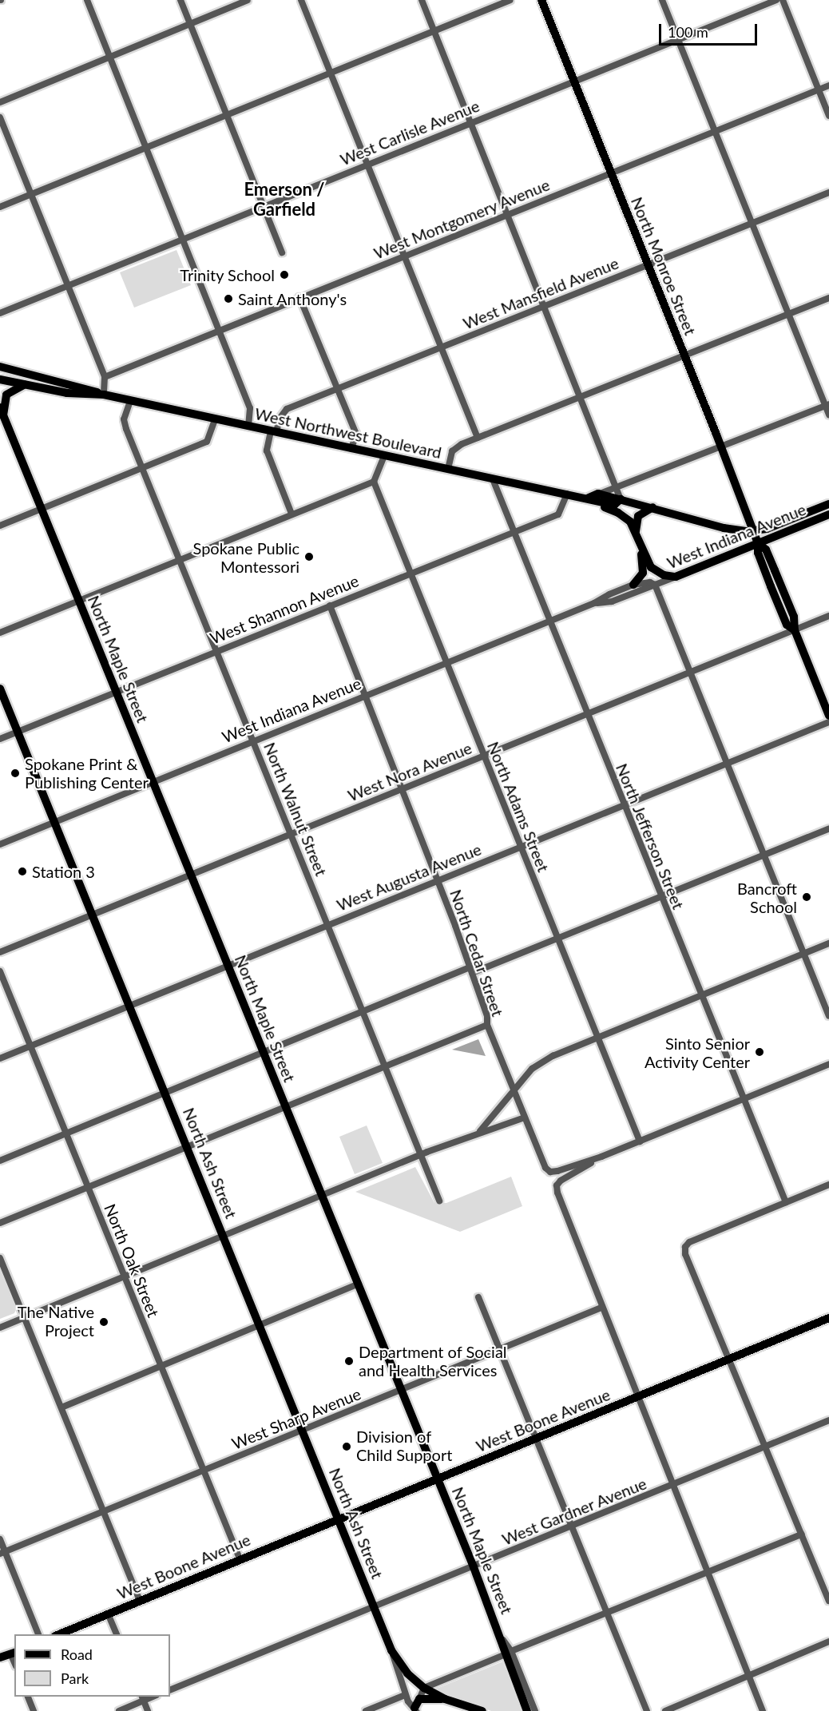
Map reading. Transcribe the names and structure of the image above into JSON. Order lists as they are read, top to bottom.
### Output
{
  "streets": {
    "main road": [
      "North Monroe Street",
      "West Northwest Boulevard",
      "West Indiana Avenue",
      "North Maple Street",
      "North Ash Street",
      "West Boone Avenue"
    ],
    "street": [
      "West Carlisle Avenue",
      "West Montgomery Avenue",
      "West Mansfield Avenue",
      "West Shannon Avenue",
      "West Nora Avenue",
      "North Adams Street",
      "North Walnut Street",
      "North Jefferson Street",
      "West Augusta Avenue",
      "North Cedar Street",
      "North Oak Street",
      "West Sharp Avenue",
      "West Gardner Avenue"
    ]
  },
  "crossings": [
    ["West Carlisle Avenue", "North Monroe Street"],
    ["West Montgomery Avenue", "North Monroe Street"],
    ["North Monroe Street", "West Mansfield Avenue"],
    ["North Monroe Street", "West Indiana Avenue"],
    ["North Monroe Street", "West Nora Avenue"],
    ["West Mansfield Avenue", "West Northwest Boulevard"],
    ["West Northwest Boulevard", "West Indiana Avenue"],
    ["West Northwest Boulevard", "West Shannon Avenue"],
    ["West Northwest Boulevard", "North Walnut Street"],
    ["West Northwest Boulevard", "North Jefferson Street"],
    ["West Indiana Avenue", "North Maple Street"],
    ["West Indiana Avenue", "North Adams Street"],
    ["West Indiana Avenue", "North Walnut Street"],
    ["West Indiana Avenue", "North Jefferson Street"],
    ["West Indiana Avenue", "North Cedar Street"],
    ["West Indiana Avenue", "North Ash Street"],
    ["West Shannon Avenue", "North Maple Street"],
    ["West Shannon Avenue", "North Adams Street"],
    ["West Shannon Avenue", "North Walnut Street"],
    ["West Shannon Avenue", "North Jefferson Street"],
    ["West Shannon Avenue", "North Cedar Street"],
    ["West Shannon Avenue", "North Ash Street"],
    ["North Maple Street", "West Nora Avenue"],
    ["North Maple Street", "West Augusta Avenue"],
    ["North Maple Street", "West Sharp Avenue"],
    ["North Maple Street", "West Boone Avenue"],
    ["North Maple Street", "West Gardner Avenue"],
    ["West Nora Avenue", "North Adams Street"],
    ["West Nora Avenue", "North Walnut Street"],
    ["West Nora Avenue", "North Jefferson Street"],
    ["West Nora Avenue", "North Cedar Street"],
    ["West Nora Avenue", "North Ash Street"],
    ["North Adams Street", "West Augusta Avenue"],
    ["North Walnut Street", "West Augusta Avenue"],
    ["North Jefferson Street", "West Augusta Avenue"],
    ["West Augusta Avenue", "North Cedar Street"],
    ["West Augusta Avenue", "North Ash Street"],
    ["West Augusta Avenue", "North Oak Street"],
    ["North Ash Street", "West Sharp Avenue"],
    ["North Ash Street", "West Boone Avenue"],
    ["North Ash Street", "West Gardner Avenue"],
    ["North Oak Street", "West Sharp Avenue"],
    ["North Oak Street", "West Boone Avenue"]
  ],
  "districts": ["Emerson / Garfield"],
  "places": [
    "Trinity School",
    "Saint Anthony's",
    "Spokane Public Montessori",
    "Spokane Print & Publishing Center",
    "Station 3",
    "Bancroft School",
    "Sinto Senior Activity Center",
    "The Native Project",
    "Department of Social and Health Services",
    "Division of Child Support"
  ],
  "legend": ["Road", "Park"],
  "scale_bar": "100 m"
}
